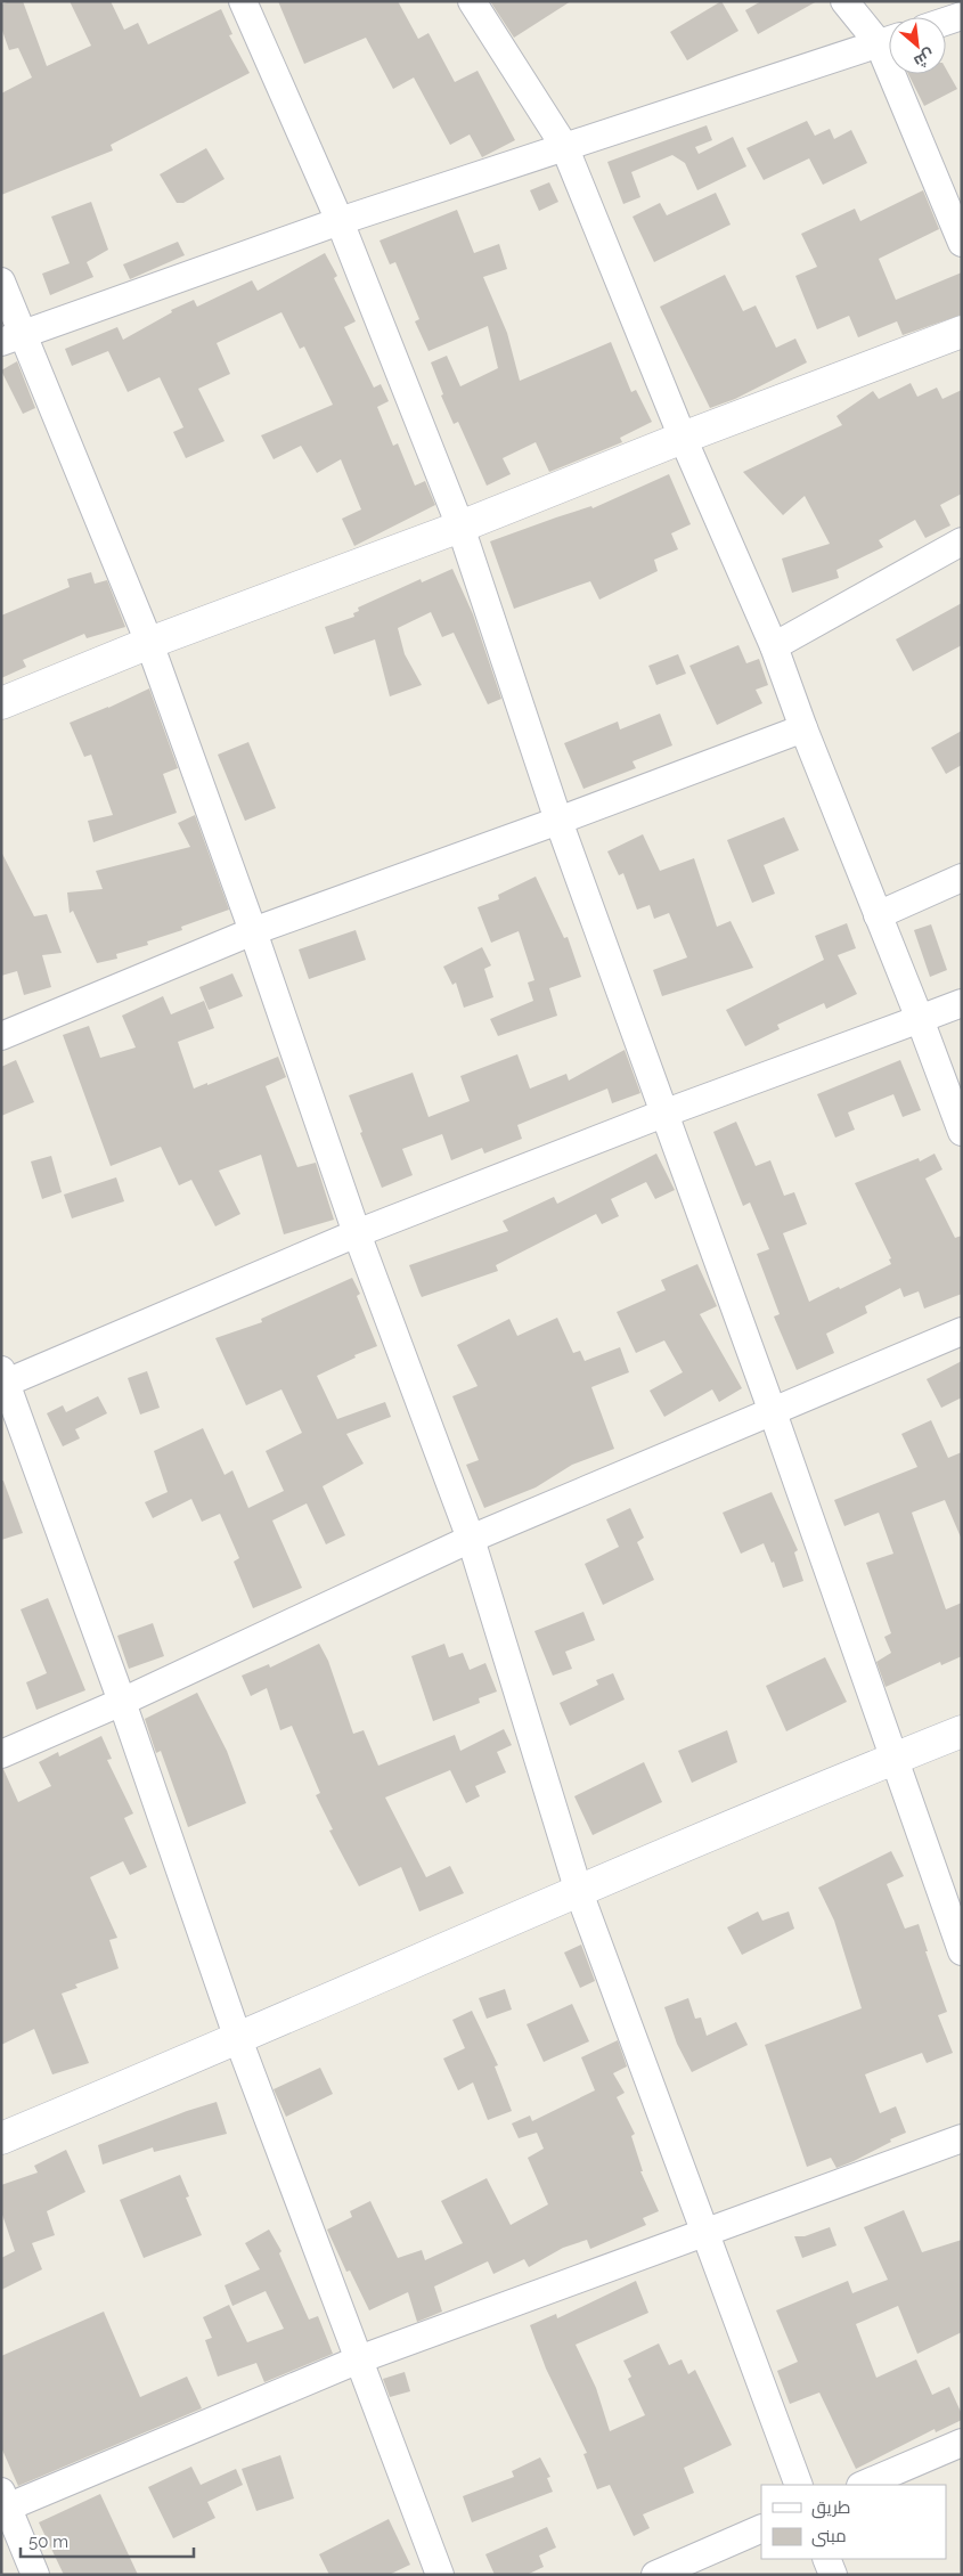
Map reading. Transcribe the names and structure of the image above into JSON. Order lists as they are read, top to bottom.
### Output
{
  "legend": ["طريق", "مبنى"],
  "scale_bar": "50 m",
  "north": "bottom right"
}
